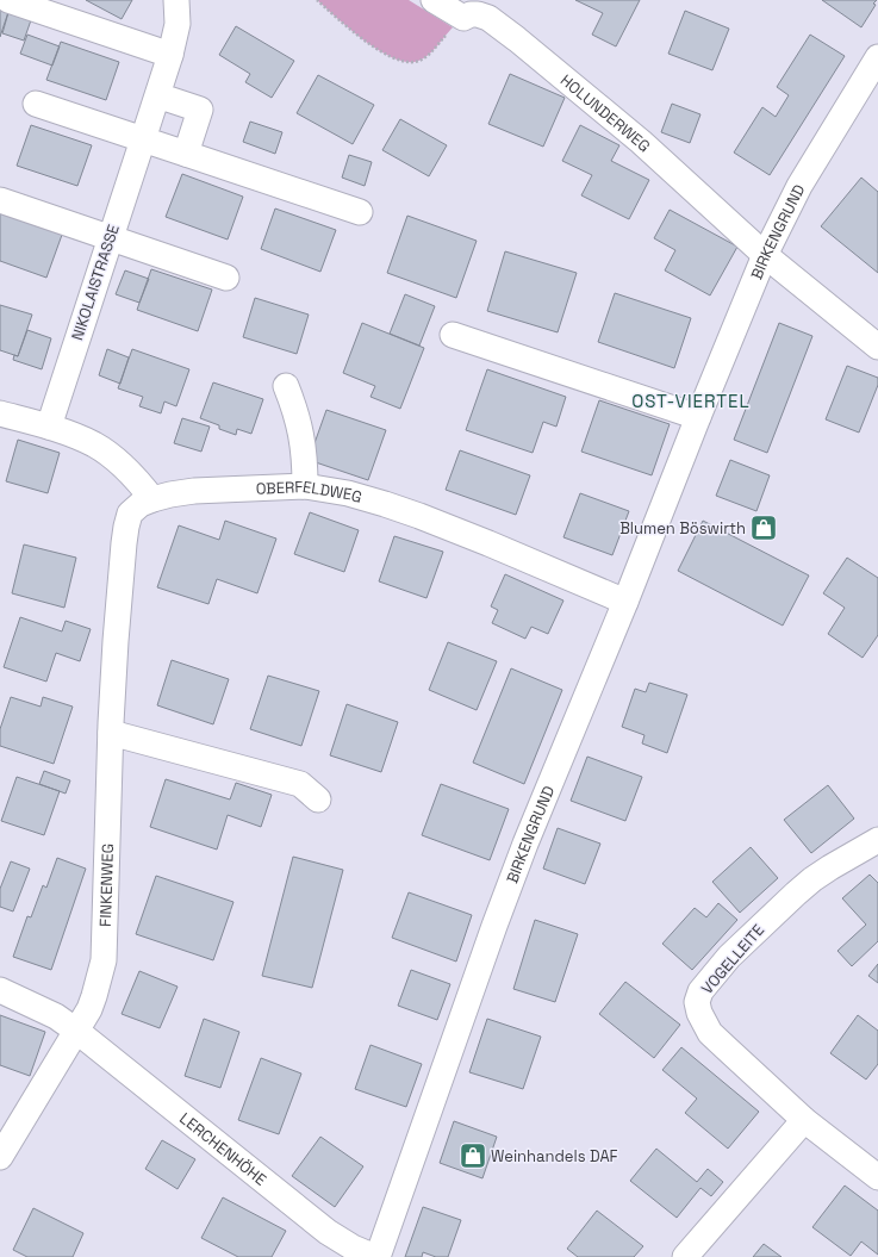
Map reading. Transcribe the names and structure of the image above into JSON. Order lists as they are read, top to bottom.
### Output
{
  "streets": {
    "street": [
      "HOLUNDERWEG",
      "BIRKENGRUND",
      "NIKOLAISTRASSE",
      "OBERFELDWEG",
      "FINKENWEG",
      "VOGELLEITE",
      "LERCHENHÖHE"
    ]
  },
  "crossings": [
    ["HOLUNDERWEG", "BIRKENGRUND"],
    ["BIRKENGRUND", "OBERFELDWEG"],
    ["BIRKENGRUND", "LERCHENHÖHE"],
    ["OBERFELDWEG", "FINKENWEG"],
    ["FINKENWEG", "LERCHENHÖHE"]
  ],
  "districts": ["OST-VIERTEL"],
  "places": {
    "shop": ["Blumen Böswirth", "Weinhandels DAF"]
  }
}
